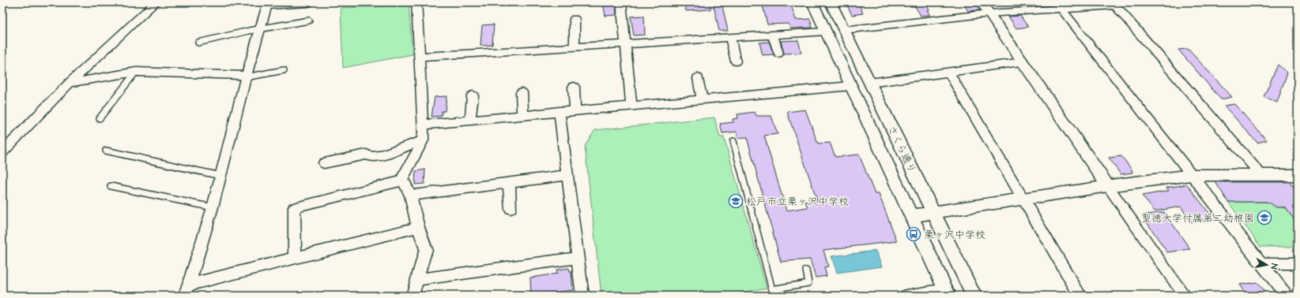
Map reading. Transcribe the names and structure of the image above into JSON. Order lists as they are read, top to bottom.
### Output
{
  "streets": {
    "street": ["さくら通り"]
  },
  "places": {
    "school or university": ["松戸市立栗ヶ沢中学校", "聖徳大学付属第二幼稚園"],
    "bus stop": ["栗ヶ沢中学校"]
  },
  "north": "right"
}
